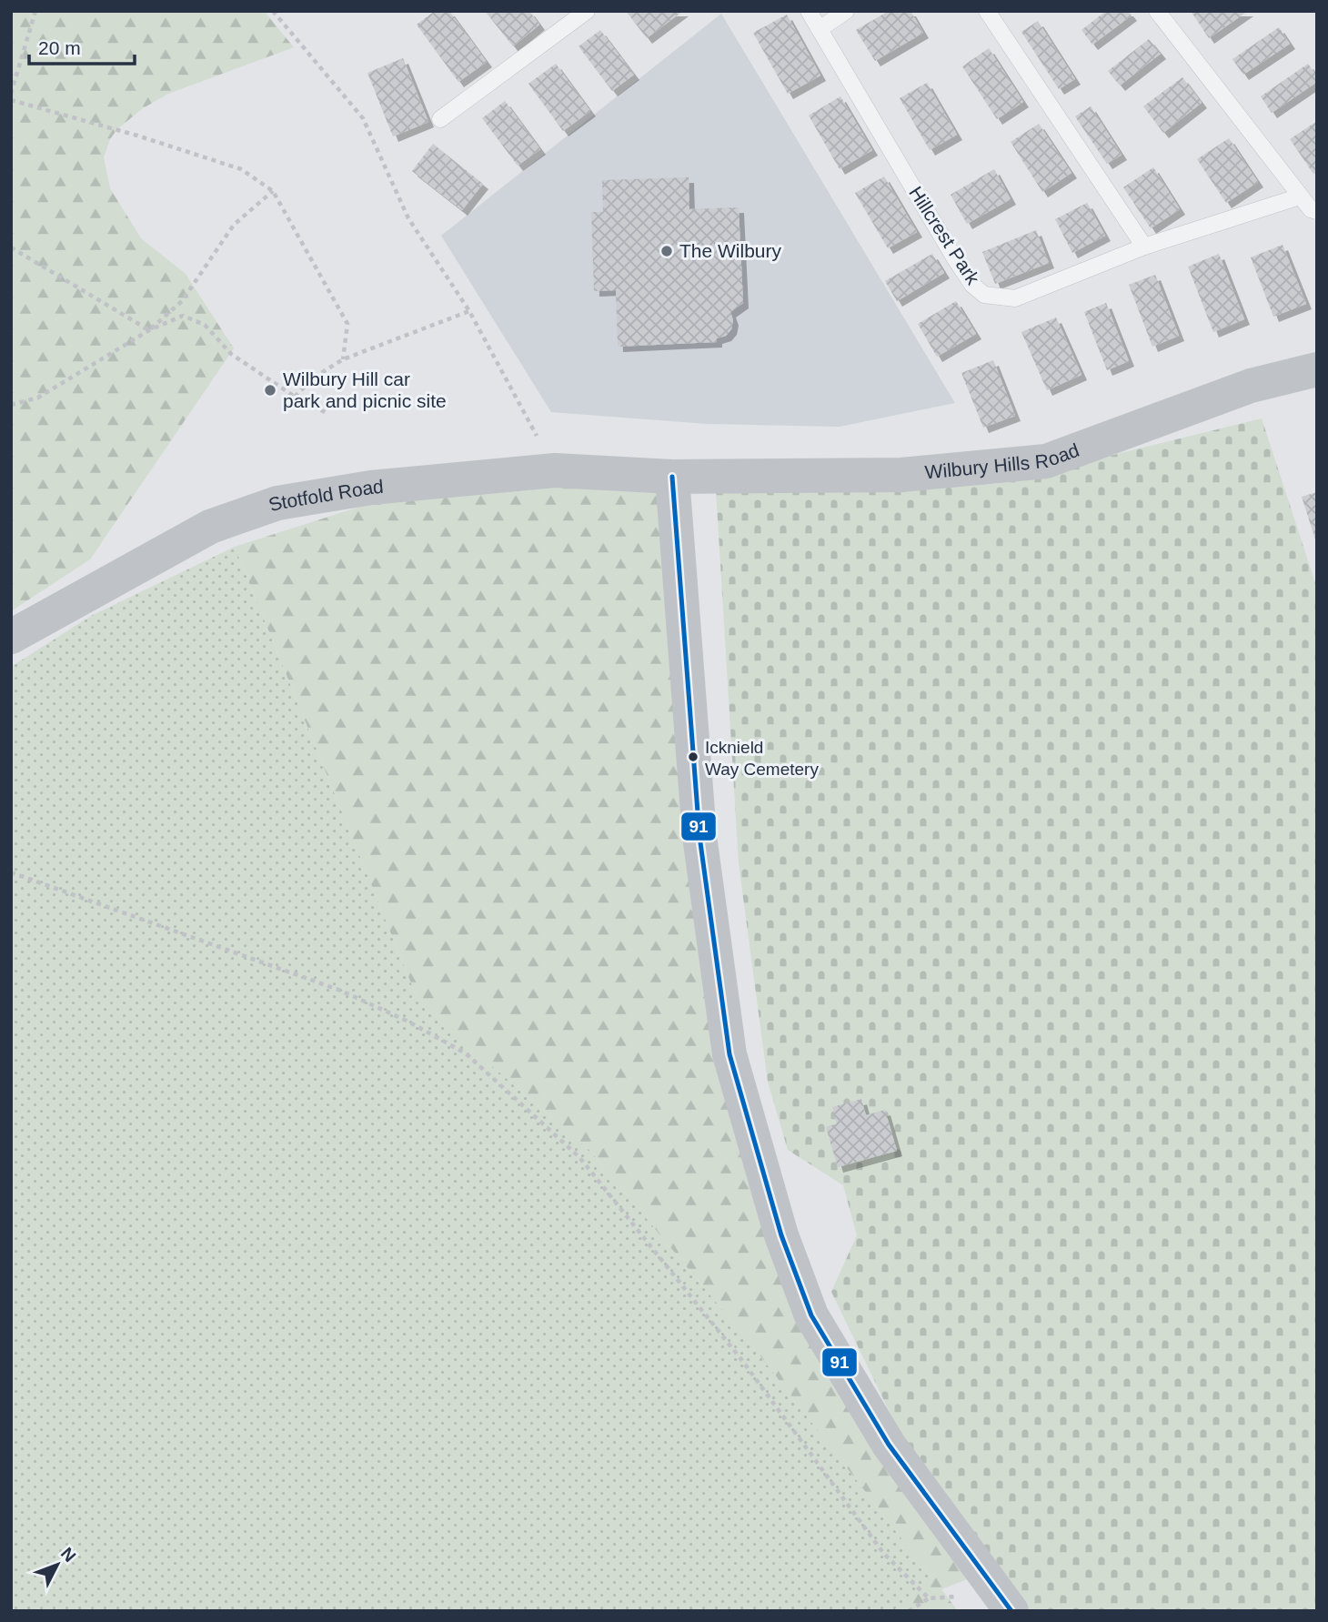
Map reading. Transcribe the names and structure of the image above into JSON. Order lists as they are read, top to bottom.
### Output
{
  "streets": {
    "street": ["Wilbury Hills Road", "Stotfold Road"],
    "lane": ["Hillcrest Park"]
  },
  "crossings": [
    ["Wilbury Hills Road", "Stotfold Road"]
  ],
  "places": ["The Wilbury", "Wilbury Hill car park and picnic site", "Icknield Way Cemetery"],
  "lines": ["transit line 91"],
  "scale_bar": "20 m",
  "north": "top right"
}
